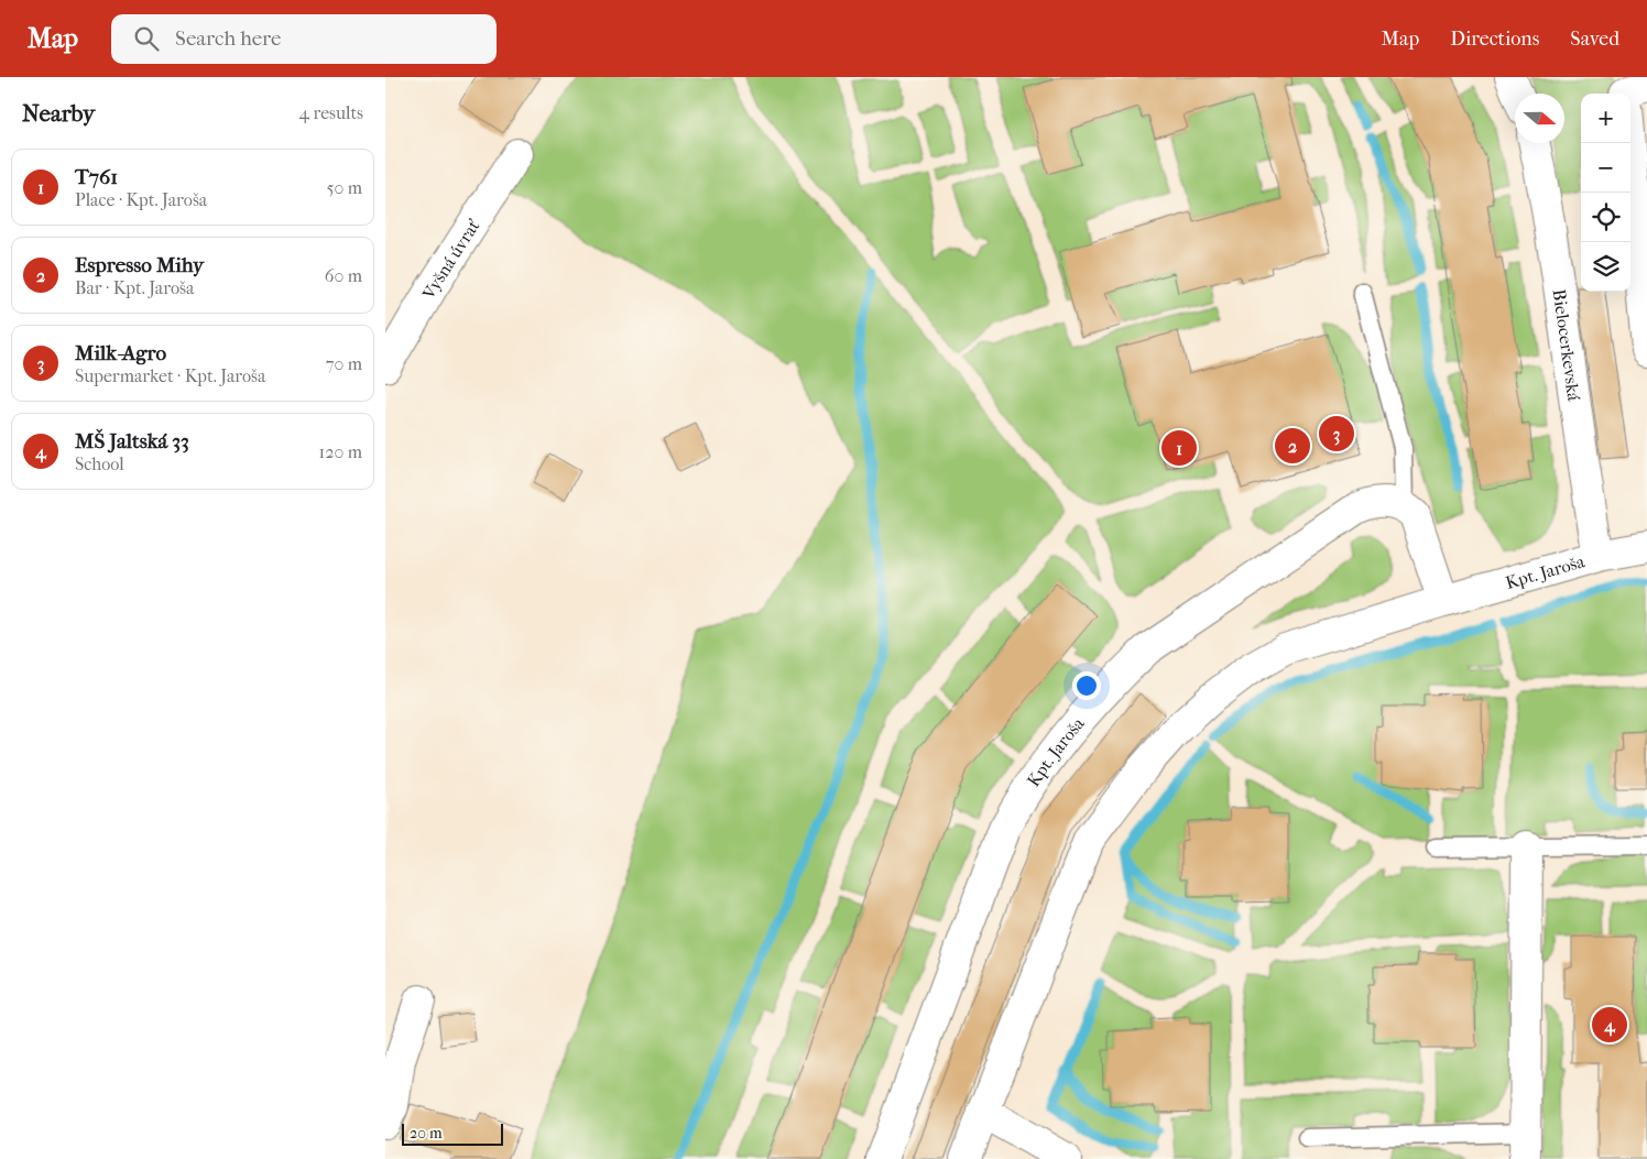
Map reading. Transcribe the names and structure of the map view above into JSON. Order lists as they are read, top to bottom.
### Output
{
  "streets": {
    "street": ["Vyšná úvrať", "Bielocerkevská", "Kpt. Jaroša"]
  },
  "crossings": [
    ["Bielocerkevská", "Kpt. Jaroša"]
  ],
  "scale_bar": "20 m",
  "north": "right",
  "page": {
    "header": "Map",
    "search": "Search here",
    "nav": ["Map", "Directions", "Saved"],
    "heading": ["Nearby", "4 results"],
    "map_buttons": ["+", "−"],
    "list": [
      {
        "mark": "1",
        "name": "T761",
        "note": "Place · Kpt. Jaroša",
        "value": "50 m"
      },
      {
        "mark": "2",
        "name": "Espresso Mihy",
        "note": "Bar · Kpt. Jaroša",
        "value": "60 m"
      },
      {
        "mark": "3",
        "name": "Milk-Agro",
        "note": "Supermarket · Kpt. Jaroša",
        "value": "70 m"
      },
      {
        "mark": "4",
        "name": "MŠ Jaltská 33",
        "note": "School",
        "value": "120 m"
      }
    ],
    "pins": [
      "3",
      "2",
      "1",
      "4"
    ],
    "scale": "20 m"
  }
}
